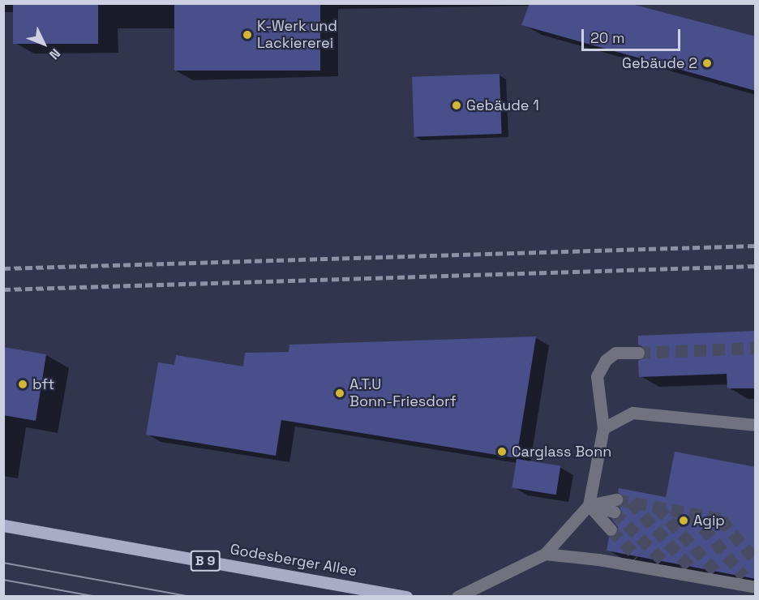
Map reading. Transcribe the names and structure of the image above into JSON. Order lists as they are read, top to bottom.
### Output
{
  "streets": {
    "main road": ["Godesberger Allee", "B 9"]
  },
  "places": [
    "K-Werk und Lackiererei",
    "Gebäude 2",
    "Gebäude 1",
    "bft",
    "A.T.U Bonn-Friesdorf",
    "Carglass Bonn",
    "Agip"
  ],
  "scale_bar": "20 m",
  "north": "bottom right"
}
